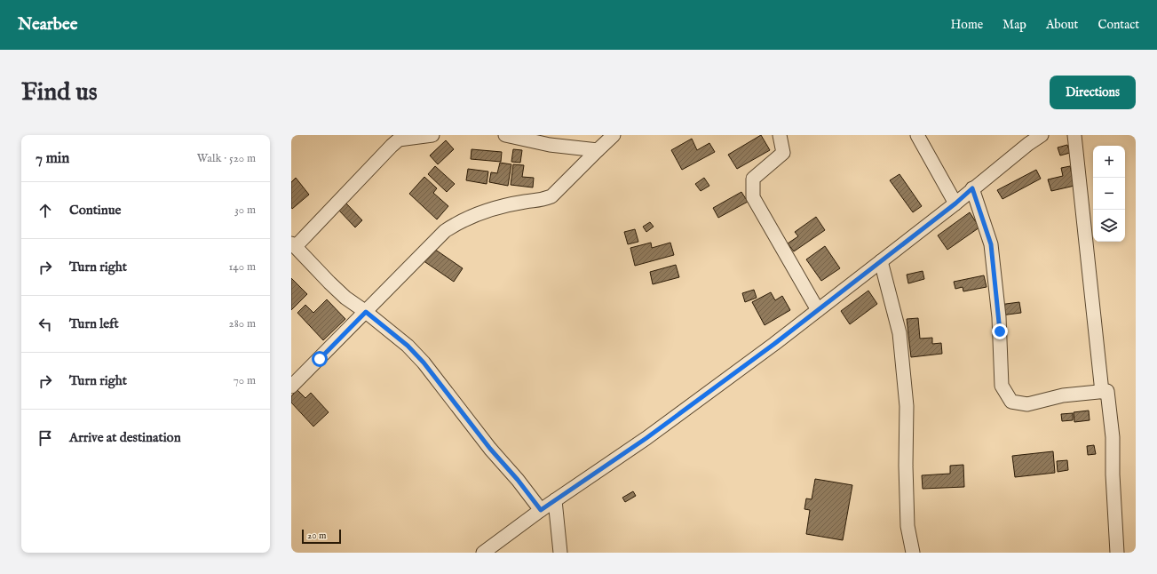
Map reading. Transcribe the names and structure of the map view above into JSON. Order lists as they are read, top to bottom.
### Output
{
  "scale_bar": "20 m",
  "page": {
    "header": "Nearbee",
    "nav": [
      "Home",
      "Map",
      "About",
      "Contact"
    ],
    "buttons": "Directions",
    "title": "Find us",
    "heading": ["7 min", "Walk · 520 m"],
    "map_buttons": ["+", "−"],
    "list": [
      ["Continue", "30 m"],
      ["Turn right", "140 m"],
      ["Turn left", "280 m"],
      ["Turn right", "70 m"],
      "Arrive at destination"
    ],
    "scale": "20 m"
  }
}
